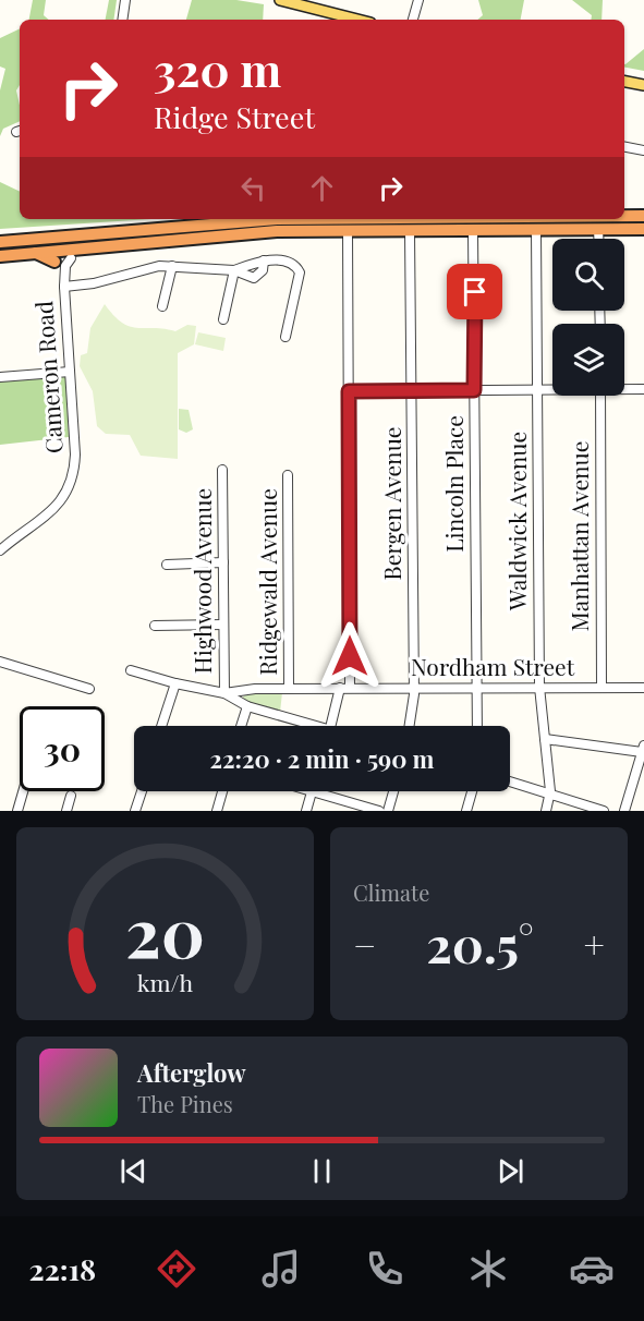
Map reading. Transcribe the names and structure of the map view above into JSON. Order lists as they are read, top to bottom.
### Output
{
  "streets": {
    "street": [
      "Cameron Road",
      "Lincoln Place",
      "Bergen Avenue",
      "Waldwick Avenue",
      "Manhattan Avenue",
      "Highwood Avenue",
      "Ridgewald Avenue",
      "Nordham Street"
    ]
  },
  "crossings": [
    ["Lincoln Place", "Nordham Street"],
    ["Bergen Avenue", "Nordham Street"],
    ["Waldwick Avenue", "Nordham Street"],
    ["Manhattan Avenue", "Nordham Street"],
    ["Highwood Avenue", "Nordham Street"],
    ["Ridgewald Avenue", "Nordham Street"]
  ],
  "page": {
    "turn": ["320 m", "Ridge Street"],
    "limit": "30",
    "trip": "22:20 · 2 min · 590 m",
    "tile": "Climate",
    "heat": ["−", "20.5°", "+"],
    "song": ["Afterglow", "The Pines"],
    "tabs": "22:18",
    "gauge": ["20", "km/h"]
  }
}
